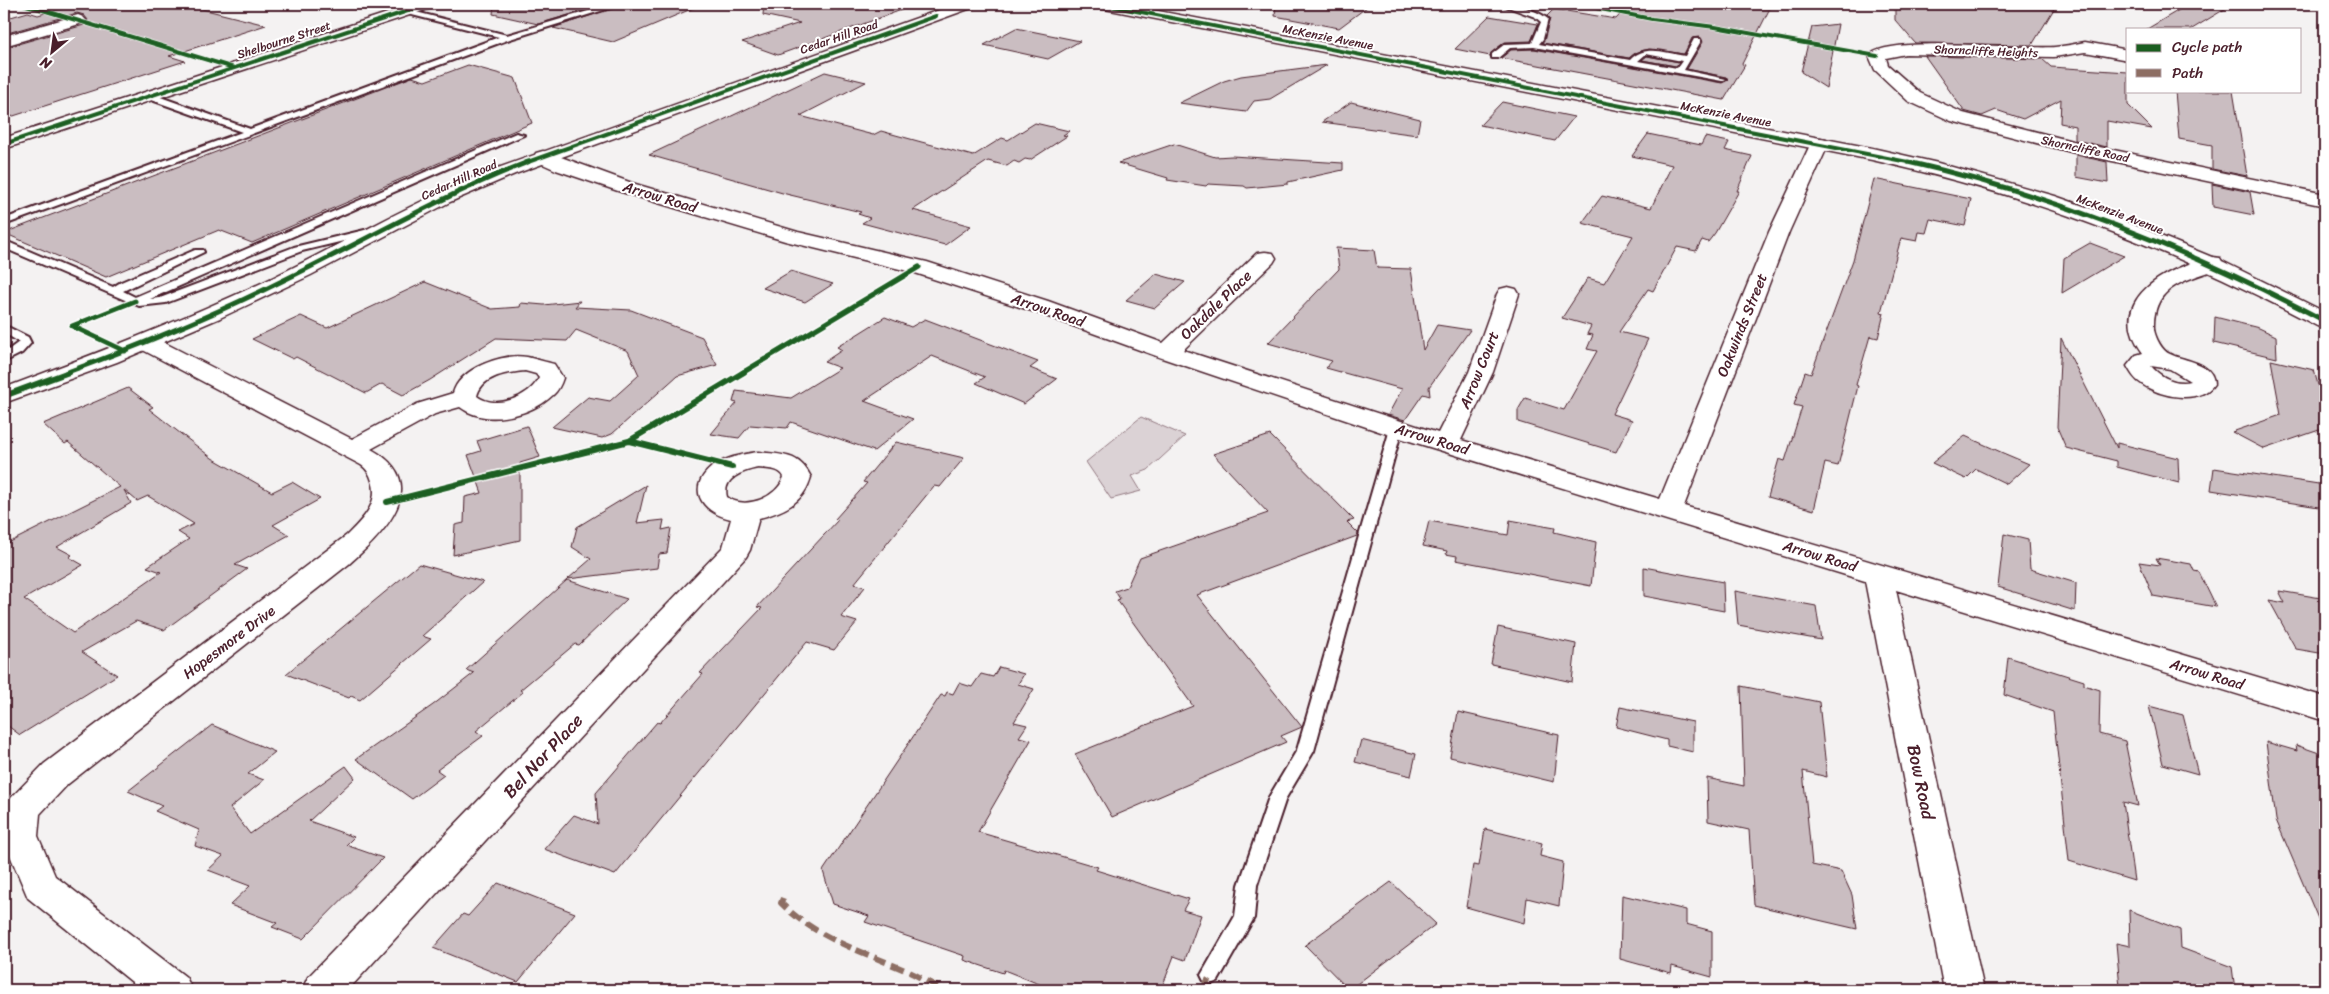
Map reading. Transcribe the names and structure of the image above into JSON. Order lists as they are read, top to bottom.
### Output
{
  "streets": {
    "street": [
      "Cedar Hill Road",
      "McKenzie Avenue",
      "Shelbourne Street",
      "Shorncliffe Heights",
      "Shorncliffe Road",
      "Arrow Road",
      "Oakdale Place",
      "Oakwinds Street",
      "Arrow Court",
      "Hopesmore Drive",
      "Bel Nor Place",
      "Bow Road"
    ]
  },
  "crossings": [
    ["Cedar Hill Road", "Arrow Road"],
    ["Cedar Hill Road", "Hopesmore Drive"],
    ["McKenzie Avenue", "Oakwinds Street"],
    ["Shorncliffe Heights", "Shorncliffe Road"],
    ["Arrow Road", "Oakdale Place"],
    ["Arrow Road", "Oakwinds Street"],
    ["Arrow Road", "Arrow Court"],
    ["Arrow Road", "Bow Road"]
  ],
  "legend": ["Cycle path", "Path"],
  "north": "bottom left"
}
